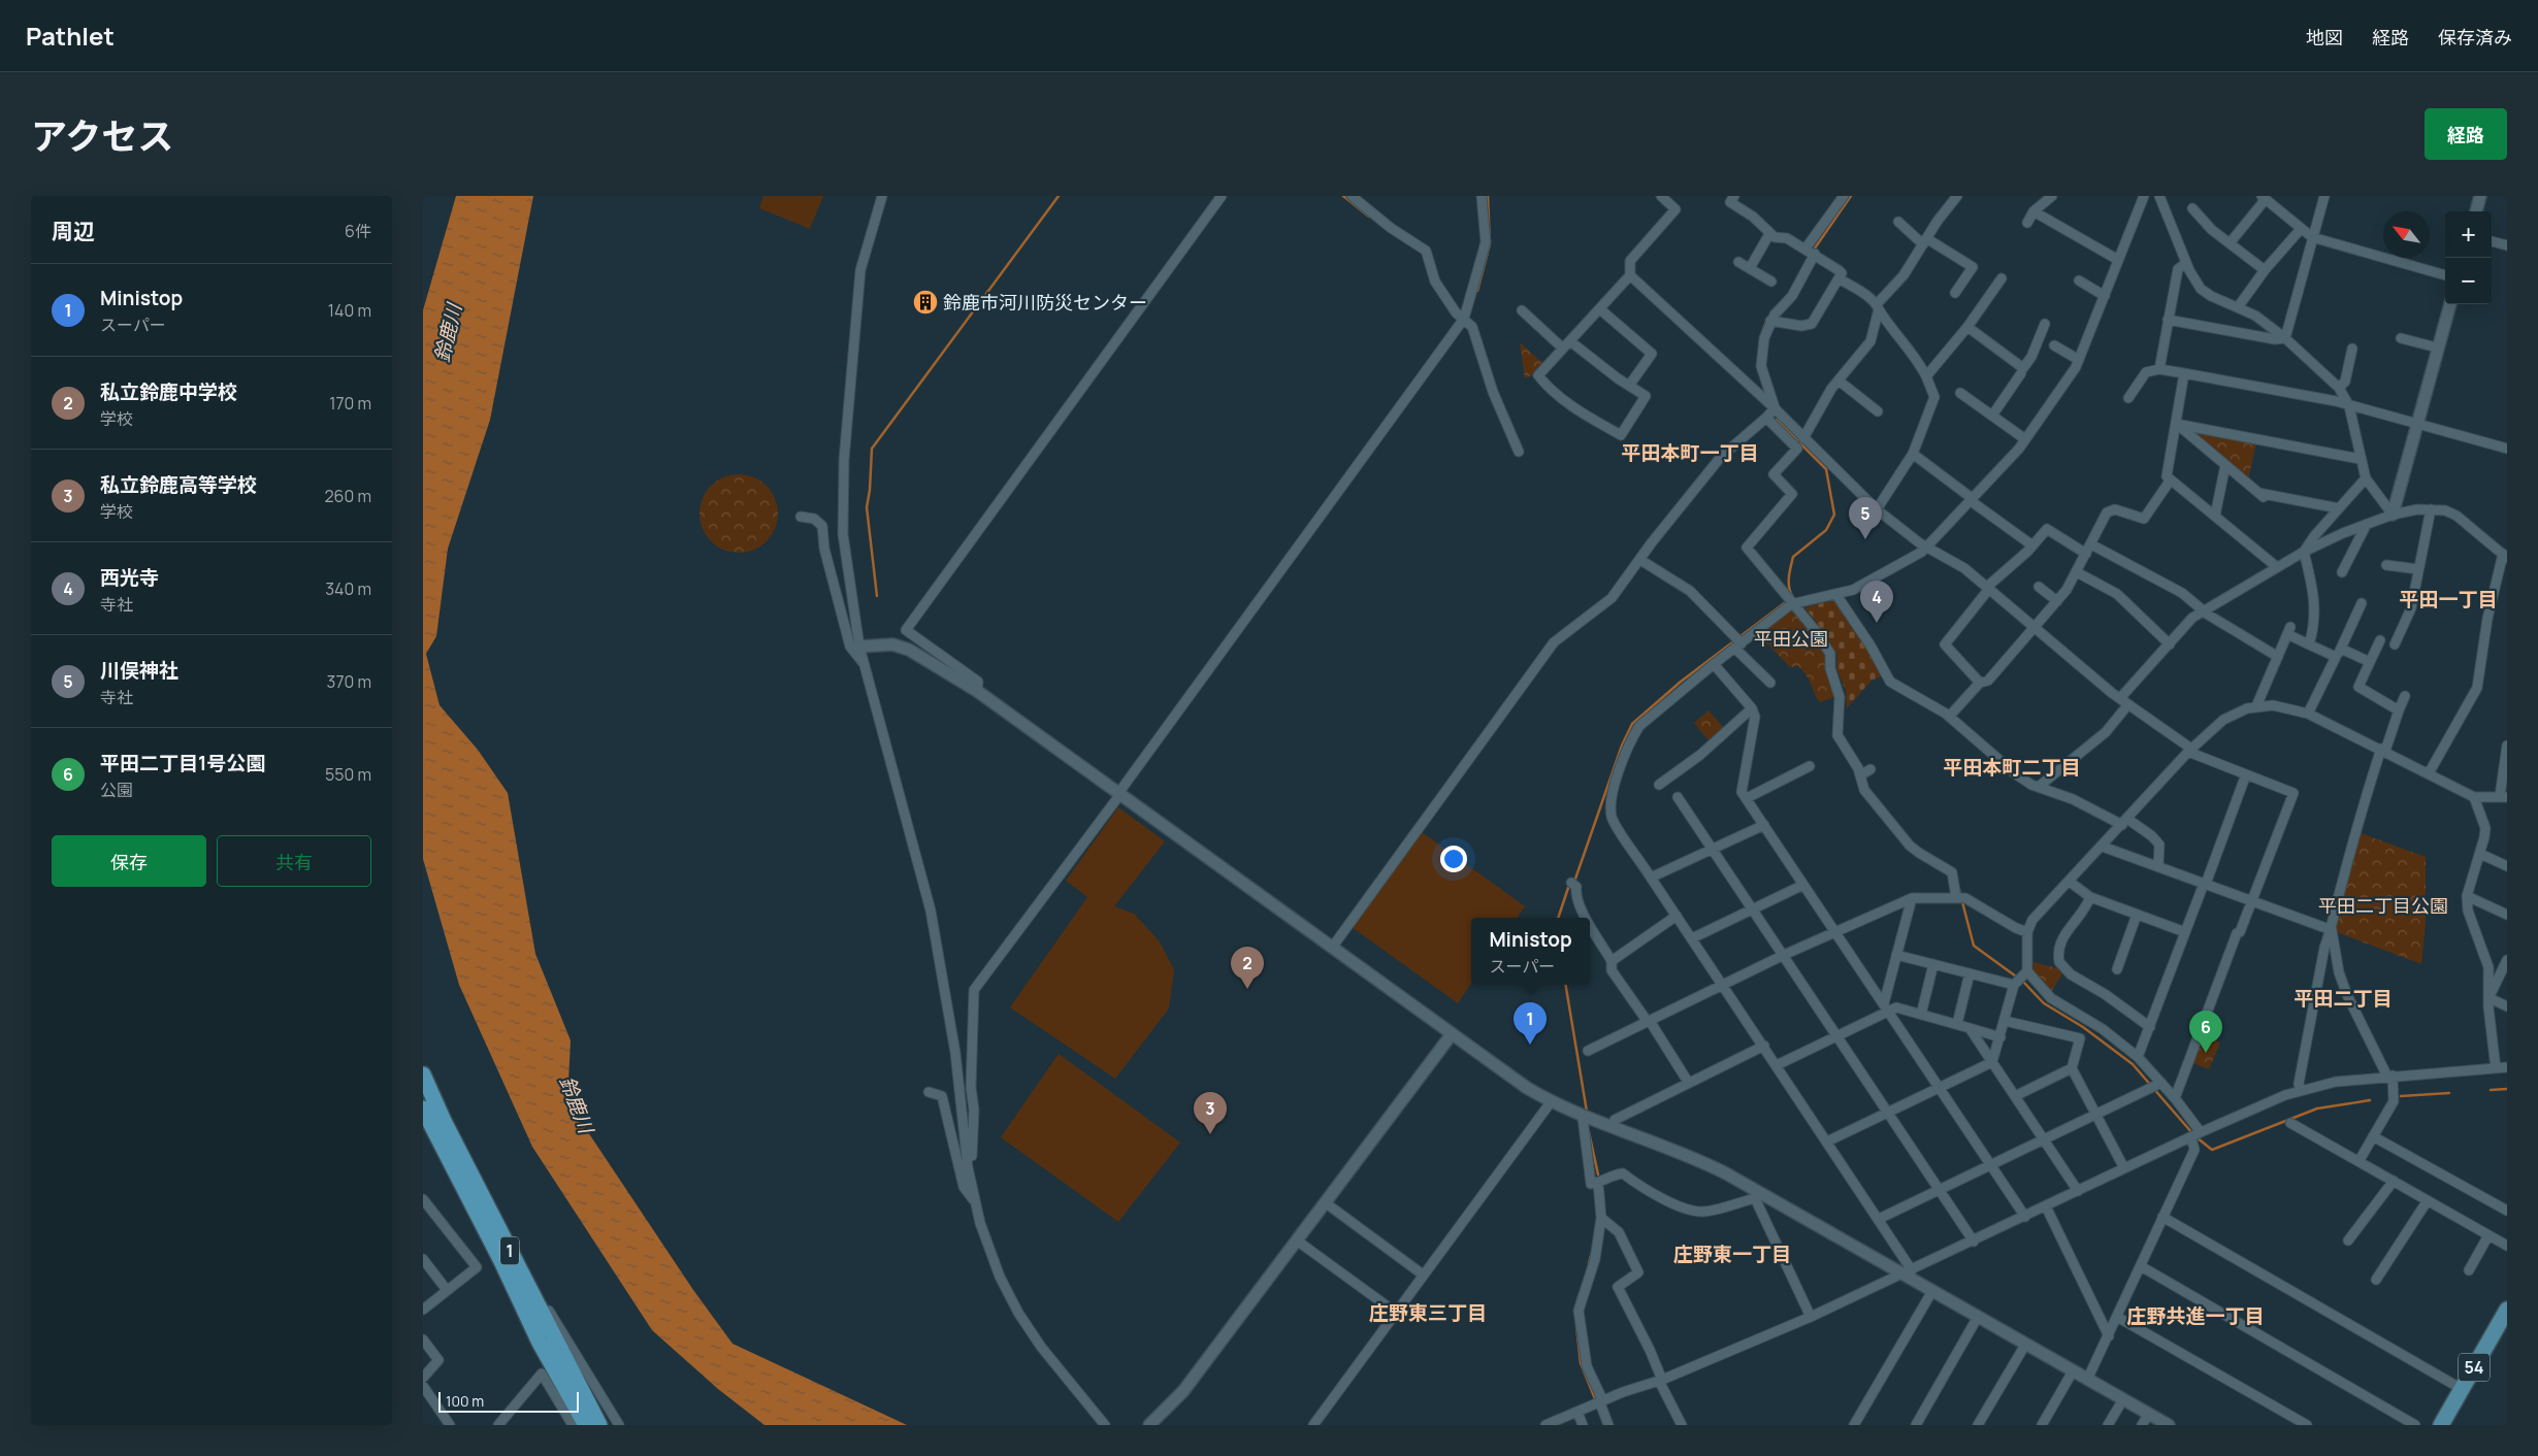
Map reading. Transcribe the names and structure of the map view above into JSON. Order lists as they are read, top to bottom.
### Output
{
  "streets": {
    "highway": ["1"],
    "main road": ["54"]
  },
  "districts": [
    "平田本町一丁目",
    "平田一丁目",
    "平田本町二丁目",
    "平田二丁目",
    "庄野東一丁目",
    "庄野東三丁目",
    "庄野共進一丁目"
  ],
  "water": ["鈴鹿川"],
  "parks": ["平田公園", "平田二丁目公園"],
  "places": {
    "building": ["鈴鹿市河川防災センター"]
  },
  "scale_bar": "100 m",
  "north": "top left",
  "page": {
    "header": "Pathlet",
    "nav": ["地図", "経路", "保存済み"],
    "title": "アクセス",
    "buttons": [
      "経路",
      ["保存", "共有"]
    ],
    "heading": ["周辺", "6件"],
    "map_buttons": ["+", "−"],
    "list": [
      {
        "mark": "1",
        "name": "Ministop",
        "note": "スーパー",
        "value": "140 m"
      },
      {
        "mark": "2",
        "name": "私立鈴鹿中学校",
        "note": "学校",
        "value": "170 m"
      },
      {
        "mark": "3",
        "name": "私立鈴鹿高等学校",
        "note": "学校",
        "value": "260 m"
      },
      {
        "mark": "4",
        "name": "西光寺",
        "note": "寺社",
        "value": "340 m"
      },
      {
        "mark": "5",
        "name": "川俣神社",
        "note": "寺社",
        "value": "370 m"
      },
      {
        "mark": "6",
        "name": "平田二丁目1号公園",
        "note": "公園",
        "value": "550 m"
      }
    ],
    "pins": [
      "5",
      "4",
      "2",
      "1",
      "6",
      "3"
    ],
    "popup": ["Ministop", "スーパー"],
    "scale": "100 m"
  }
}
